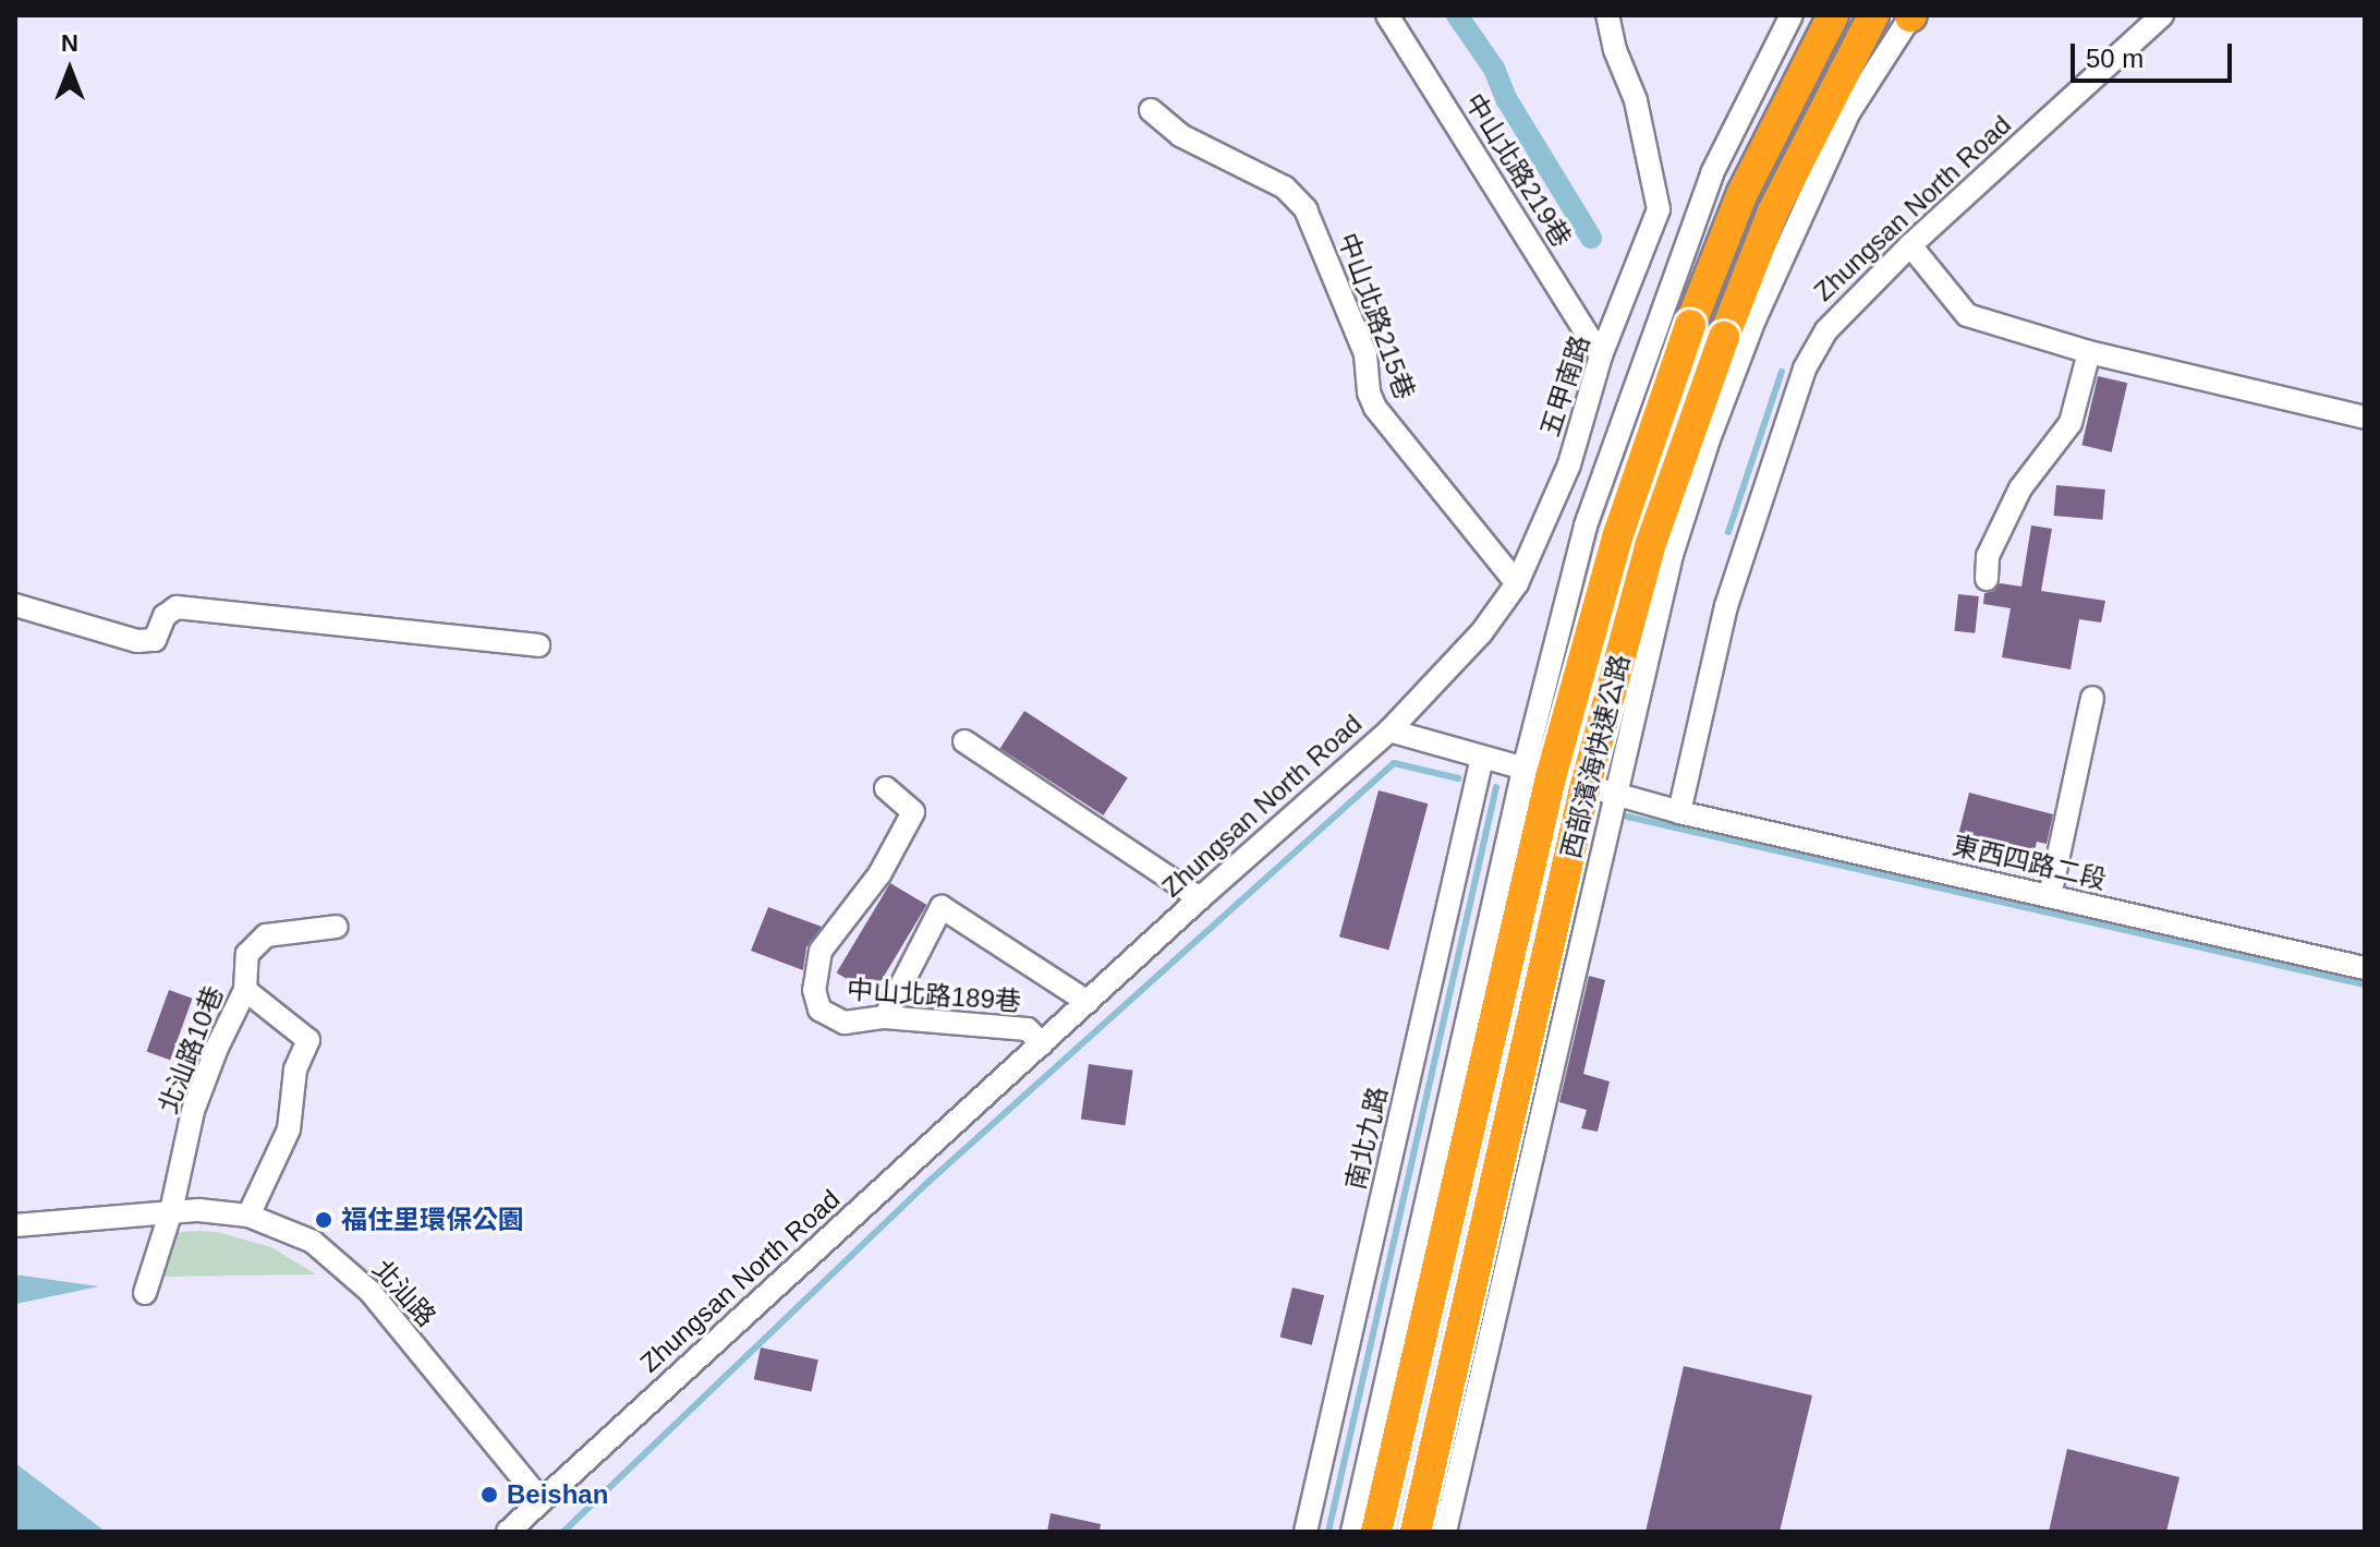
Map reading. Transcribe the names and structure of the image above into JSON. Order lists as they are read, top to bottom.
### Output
{
  "streets": {
    "highway": ["西部濱海快速公路"],
    "street": [
      "中山北路219巷",
      "Zhungsan North Road",
      "中山北路215巷",
      "五甲南路",
      "東西四路二段",
      "中山北路189巷",
      "北汕路10巷",
      "南北九路",
      "北汕路"
    ]
  },
  "crossings": [
    ["中山北路219巷", "五甲南路"],
    ["Zhungsan North Road", "五甲南路"],
    ["Zhungsan North Road", "東西四路二段"],
    ["Zhungsan North Road", "中山北路189巷"],
    ["Zhungsan North Road", "南北九路"],
    ["Zhungsan North Road", "北汕路"],
    ["中山北路215巷", "五甲南路"],
    ["北汕路10巷", "北汕路"]
  ],
  "places": ["福住里環保公園", "Beishan"],
  "scale_bar": "50 m",
  "north": "top"
}
